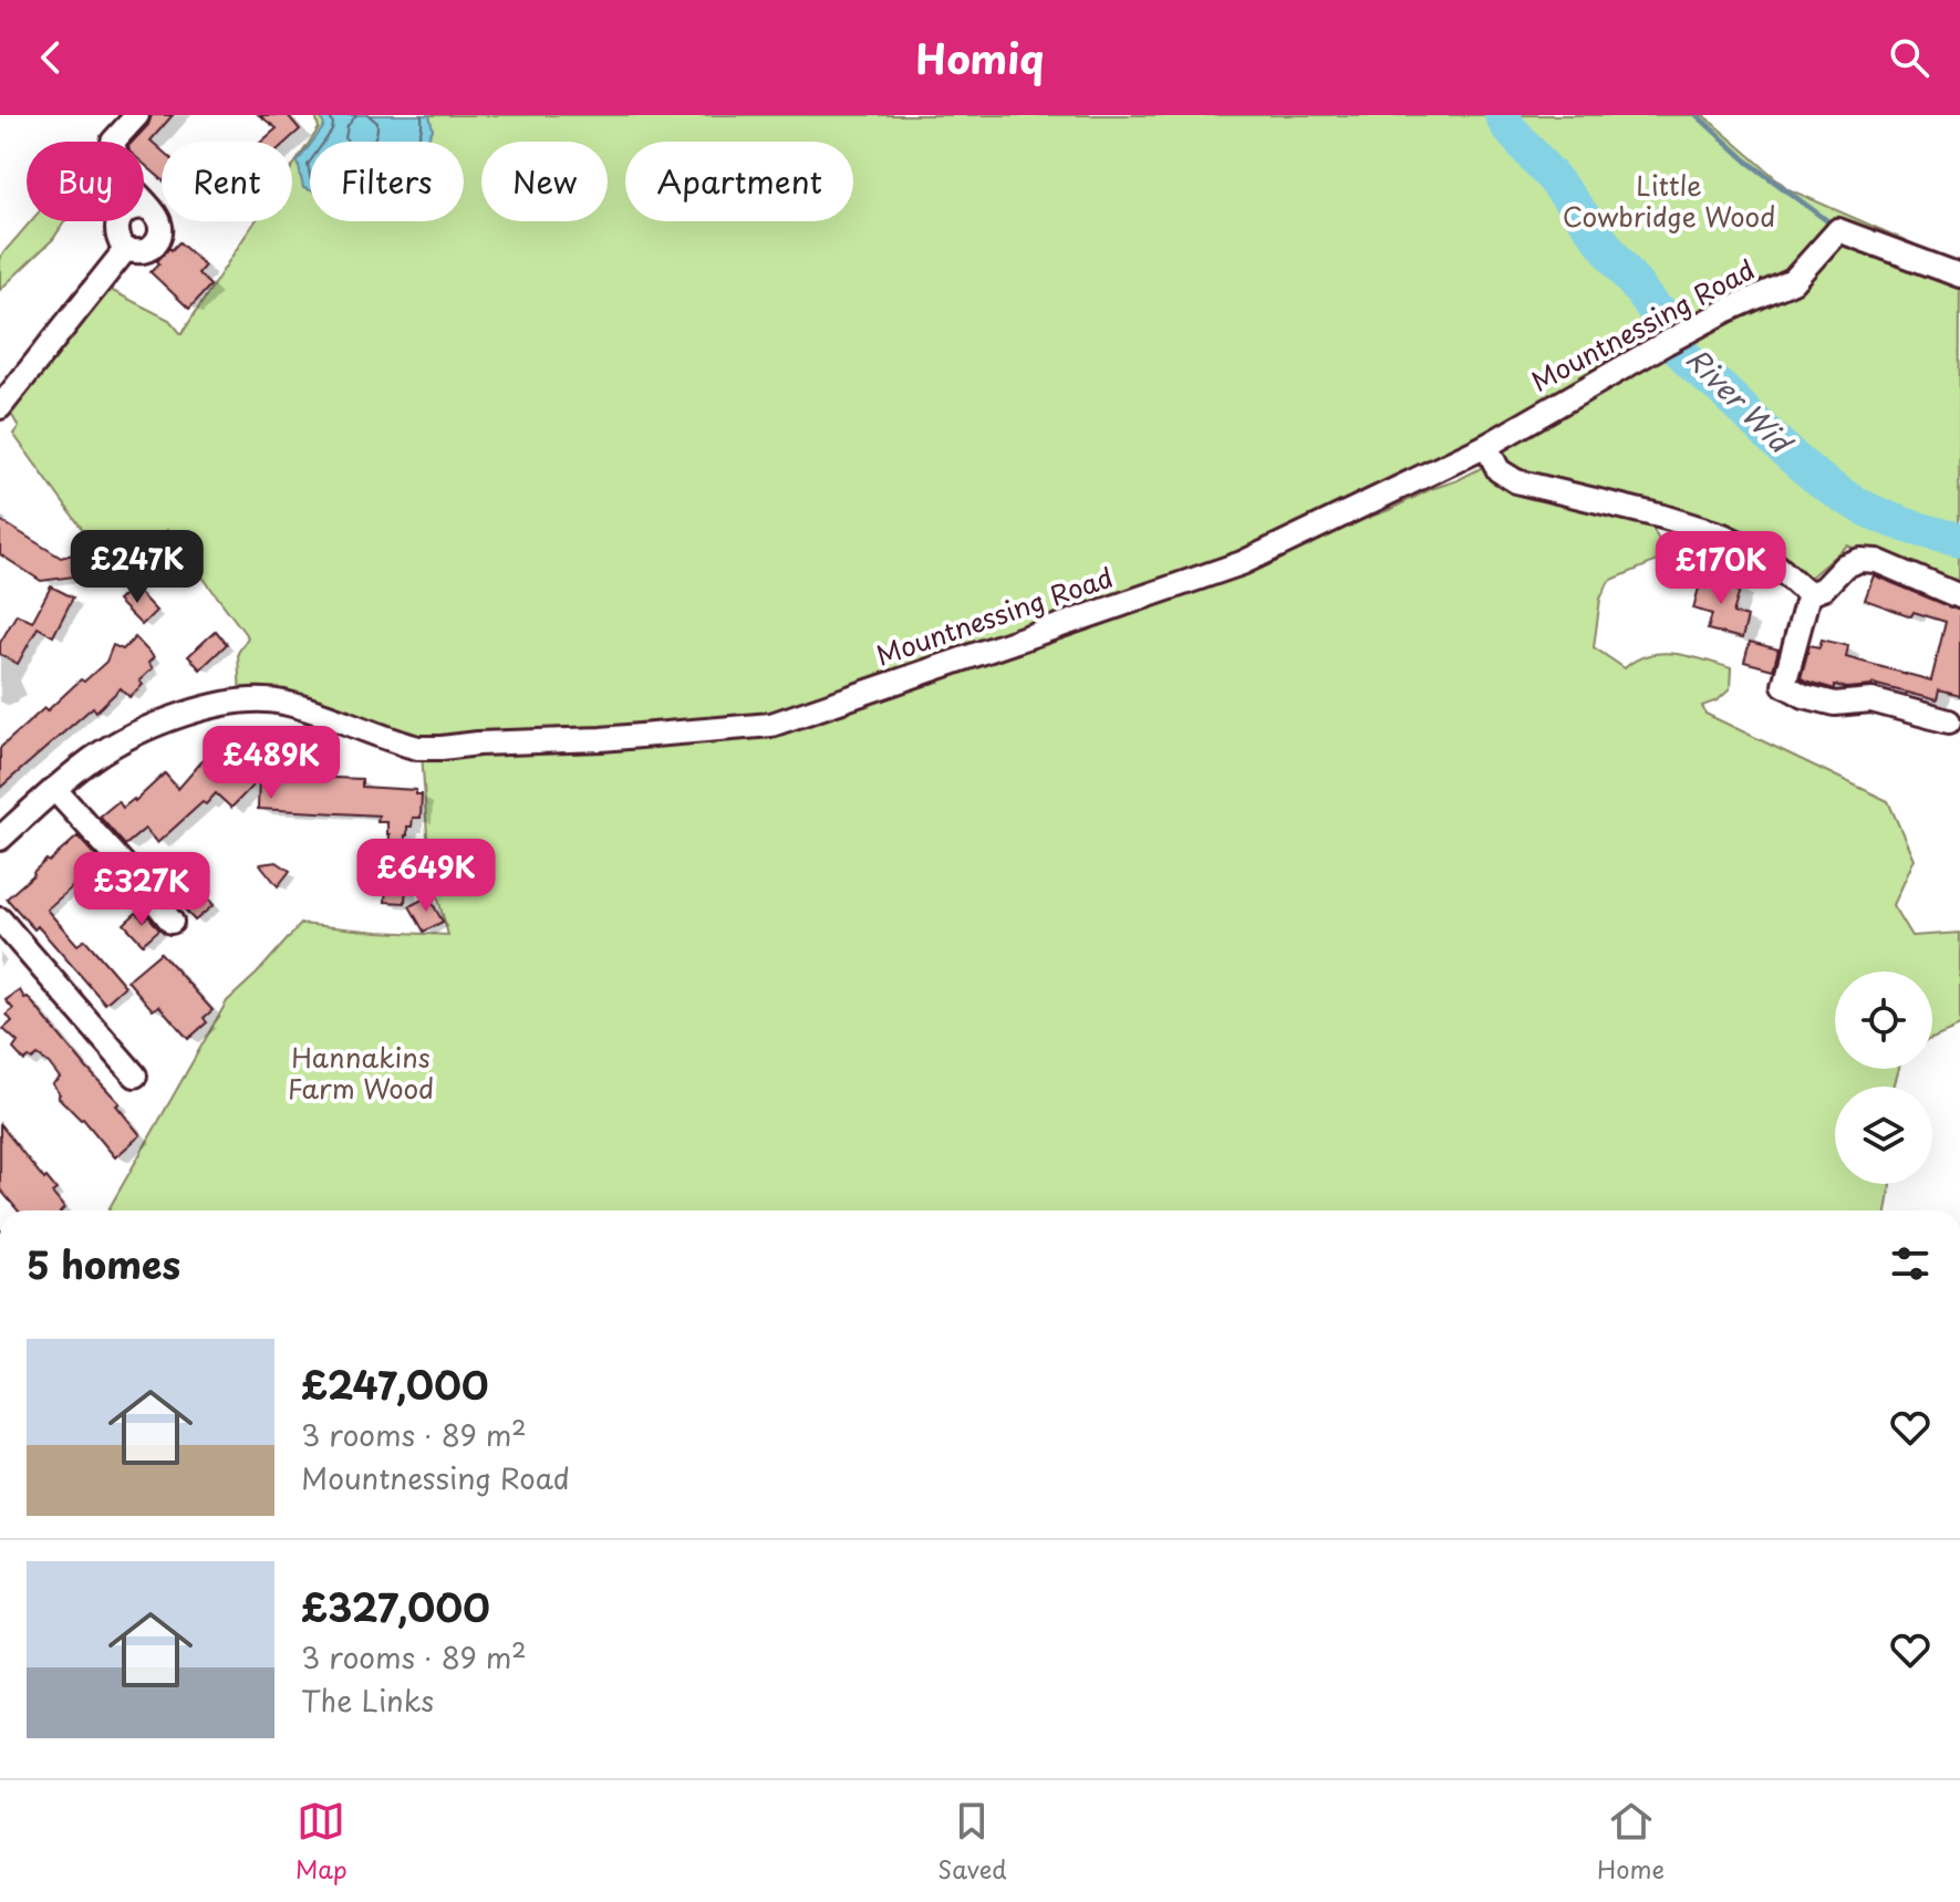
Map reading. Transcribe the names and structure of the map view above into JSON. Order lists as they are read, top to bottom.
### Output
{
  "streets": {
    "street": ["Mountnessing Road"]
  },
  "water": ["River Wid"],
  "parks": ["Little Cowbridge Wood", "Hannakins Farm Wood"],
  "page": {
    "header": "Homiq",
    "chip": [
      "Buy",
      "Rent",
      "Filters",
      "New",
      "Apartment"
    ],
    "price": [
      "£247K",
      "£170K",
      "£489K",
      "£649K",
      "£327K"
    ],
    "heading": "5 homes",
    "list": [
      {
        "name": "£247,000",
        "note": "3 rooms · 89 m² · Mountnessing Road"
      },
      {
        "name": "£327,000",
        "note": "3 rooms · 89 m² · The Links"
      }
    ],
    "tabs": ["Map", "Saved", "Home"]
  }
}
